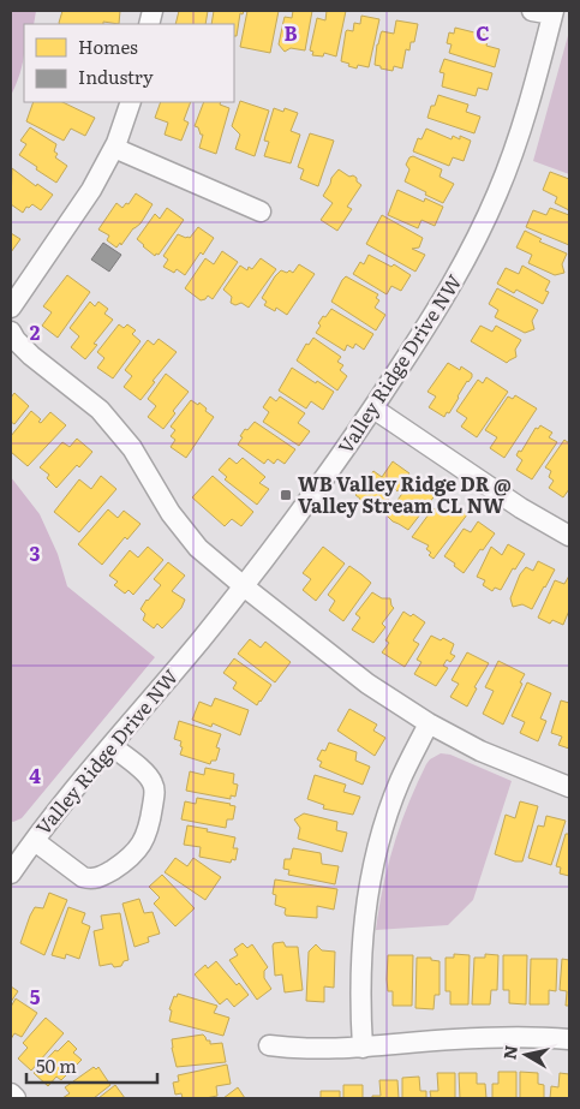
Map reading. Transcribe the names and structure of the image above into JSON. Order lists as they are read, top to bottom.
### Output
{
  "streets": {
    "street": ["Valley Ridge Drive NW"]
  },
  "places": {
    "transit": ["WB Valley Ridge DR @ Valley Stream CL NW"]
  },
  "legend": ["Homes", "Industry"],
  "scale_bar": "50 m",
  "north": "left",
  "grid": {
    "columns": ["B", "C"],
    "rows": [
      "2",
      "3",
      "4",
      "5"
    ]
  }
}
